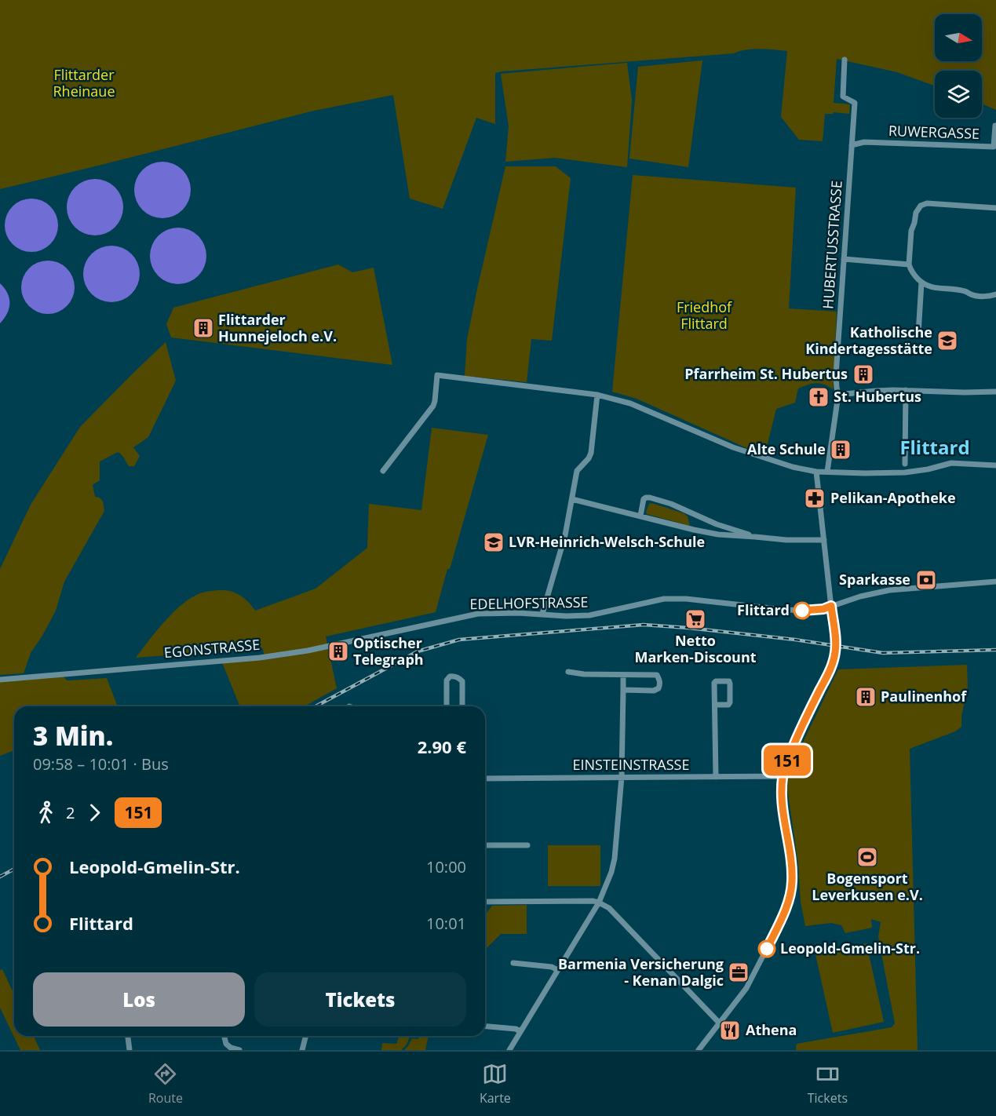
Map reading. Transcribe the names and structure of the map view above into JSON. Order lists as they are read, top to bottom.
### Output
{
  "streets": {
    "street": [
      "RUWERGASSE",
      "HUBERTUSSTRASSE",
      "EDELHOFSTRASSE",
      "EGONSTRASSE",
      "EINSTEINSTRASSE"
    ]
  },
  "crossings": [
    ["RUWERGASSE", "HUBERTUSSTRASSE"],
    ["EDELHOFSTRASSE", "EGONSTRASSE"]
  ],
  "districts": ["Flittard"],
  "parks": ["Flittarder Rheinaue", "Friedhof Flittard"],
  "places": {
    "building": [
      "Flittarder Hunnejeloch e.V.",
      "Pfarrheim St. Hubertus",
      "Alte Schule",
      "Optischer Telegraph",
      "Paulinenhof"
    ],
    "school or university": ["Katholische Kindertagesstätte", "LVR-Heinrich-Welsch-Schule"],
    "church": ["St. Hubertus"],
    "pharmacy": ["Pelikan-Apotheke"],
    "bank": ["Sparkasse"],
    "other": ["Flittard", "Leopold-Gmelin-Str."],
    "supermarket": ["Netto Marken-Discount"],
    "sports": ["Bogensport Leverkusen e.V."],
    "office": ["Barmenia Versicherung - Kenan Dalgic"],
    "restaurant": ["Athena"]
  },
  "lines": ["bus line 151"],
  "north": "right",
  "page": {
    "on_map": "151",
    "heading": ["3 Min.", "09:58 – 10:01 · Bus", "2.90 €"],
    "legs": ["2", "151"],
    "list": [
      {
        "name": "Leopold-Gmelin-Str.",
        "value": "10:00"
      },
      {
        "name": "Flittard",
        "value": "10:01"
      }
    ],
    "buttons": ["Los", "Tickets"],
    "tabs": ["Route", "Karte", "Tickets"]
  }
}
